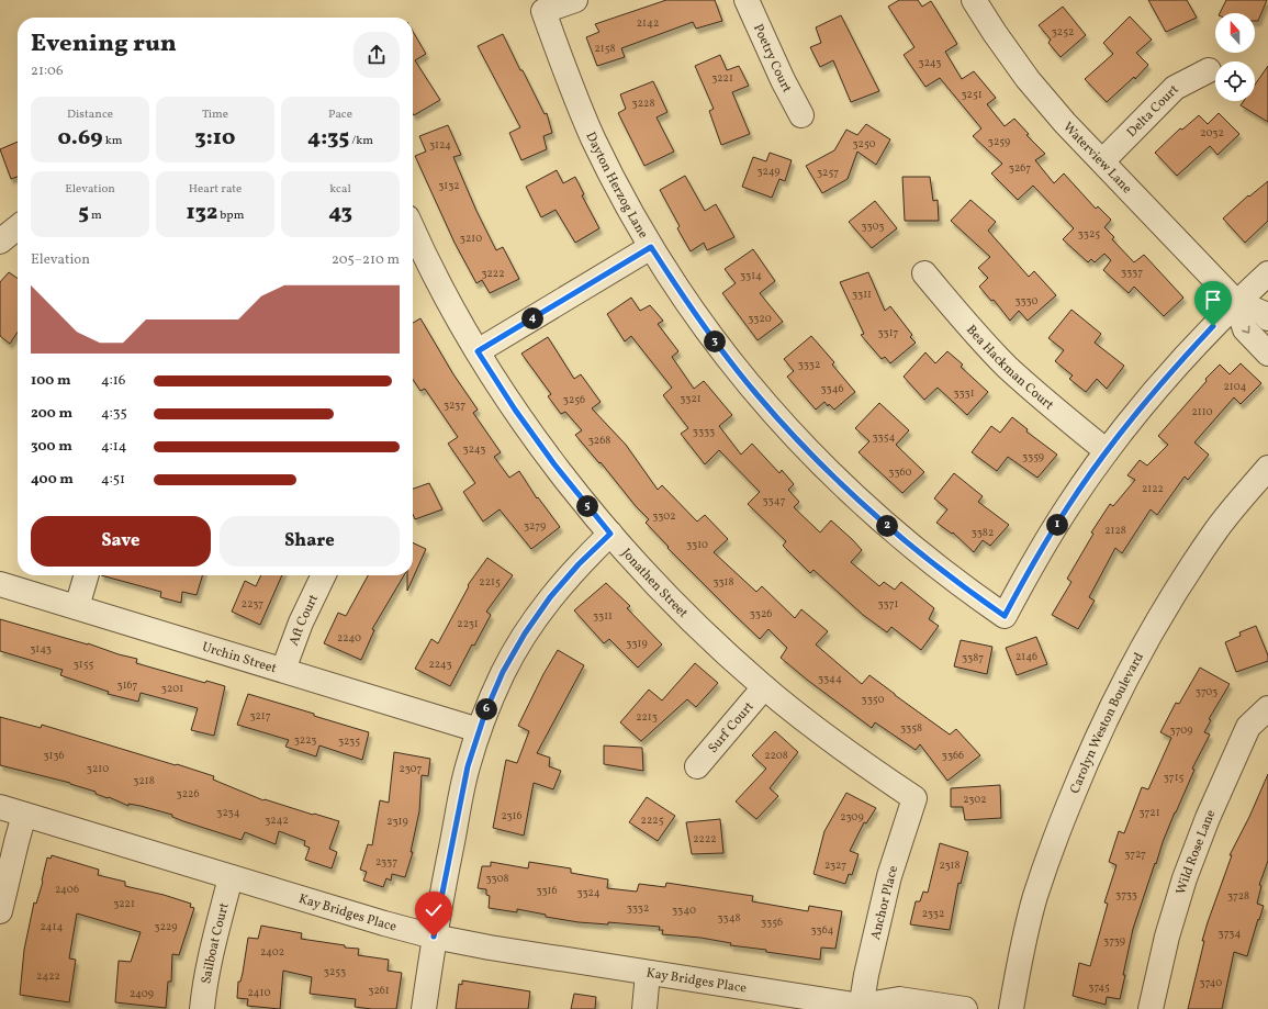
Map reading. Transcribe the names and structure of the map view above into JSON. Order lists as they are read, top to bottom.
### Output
{
  "streets": {
    "street": [
      "Poetry Court",
      "Delta Court",
      "Waterview Lane",
      "Dayton Herzog Lane",
      "Bea Hackman Court",
      "Jonathen Street",
      "Aft Court",
      "Urchin Street",
      "Carolyn Weston Boulevard",
      "Surf Court",
      "Wild Rose Lane",
      "Anchor Place",
      "Kay Bridges Place",
      "Sailboat Court"
    ]
  },
  "crossings": [
    ["Delta Court", "Waterview Lane"],
    ["Dayton Herzog Lane", "Bea Hackman Court"],
    ["Jonathen Street", "Surf Court"],
    ["Jonathen Street", "Anchor Place"],
    ["Aft Court", "Urchin Street"],
    ["Anchor Place", "Kay Bridges Place"],
    ["Kay Bridges Place", "Sailboat Court"]
  ],
  "house_numbers": [
    "2142",
    "3252",
    "2158",
    "3243",
    "3221",
    "3251",
    "3228",
    "2032",
    "3259",
    "3250",
    "3124",
    "3267",
    "3249",
    "3257",
    "3132",
    "3303",
    "3325",
    "3210",
    "3337",
    "3222",
    "3314",
    "3311",
    "3330",
    "3320",
    "3317",
    "3332",
    "2104",
    "3346",
    "3331",
    "3321",
    "3256",
    "3237",
    "2110",
    "3333",
    "3354",
    "3268",
    "3243",
    "3359",
    "3360",
    "2122",
    "3347",
    "3302",
    "3279",
    "2128",
    "3382",
    "3310",
    "2215",
    "3318",
    "2237",
    "3371",
    "3326",
    "3311",
    "2231",
    "2240",
    "3319",
    "3143",
    "2146",
    "3387",
    "3155",
    "2243",
    "3344",
    "3167",
    "3201",
    "3703",
    "3350",
    "3217",
    "2213",
    "3358",
    "3709",
    "3223",
    "3235",
    "3136",
    "2208",
    "3366",
    "3210",
    "2307",
    "3715",
    "3218",
    "3226",
    "2302",
    "3234",
    "3721",
    "2316",
    "2309",
    "3242",
    "2225",
    "2319",
    "2222",
    "3727",
    "2337",
    "2327",
    "2318",
    "3308",
    "2406",
    "3316",
    "3324",
    "3733",
    "3728",
    "3221",
    "3332",
    "3340",
    "2332",
    "3348",
    "3356",
    "2414",
    "3229",
    "3364",
    "3734",
    "3739",
    "2402",
    "3253",
    "2422",
    "3740",
    "3745",
    "3261",
    "2410",
    "2409"
  ],
  "north": "top",
  "page": {
    "heading": ["Evening run", "21:06"],
    "stats": [
      ["Distance", "0.69 km"],
      ["Time", "3:10"],
      ["Pace", "4:35 /km"],
      ["Elevation", "5 m"],
      ["Heart rate", "132 bpm"],
      ["kcal", "43"]
    ],
    "chart": ["Elevation", "205–210 m"],
    "pins": [
      "4",
      "3",
      "5",
      "1",
      "2",
      "6"
    ],
    "list": [
      {
        "name": "100 m",
        "note": "4:16"
      },
      {
        "name": "200 m",
        "note": "4:35"
      },
      {
        "name": "300 m",
        "note": "4:14"
      },
      {
        "name": "400 m",
        "note": "4:51"
      }
    ],
    "buttons": ["Save", "Share"]
  }
}
